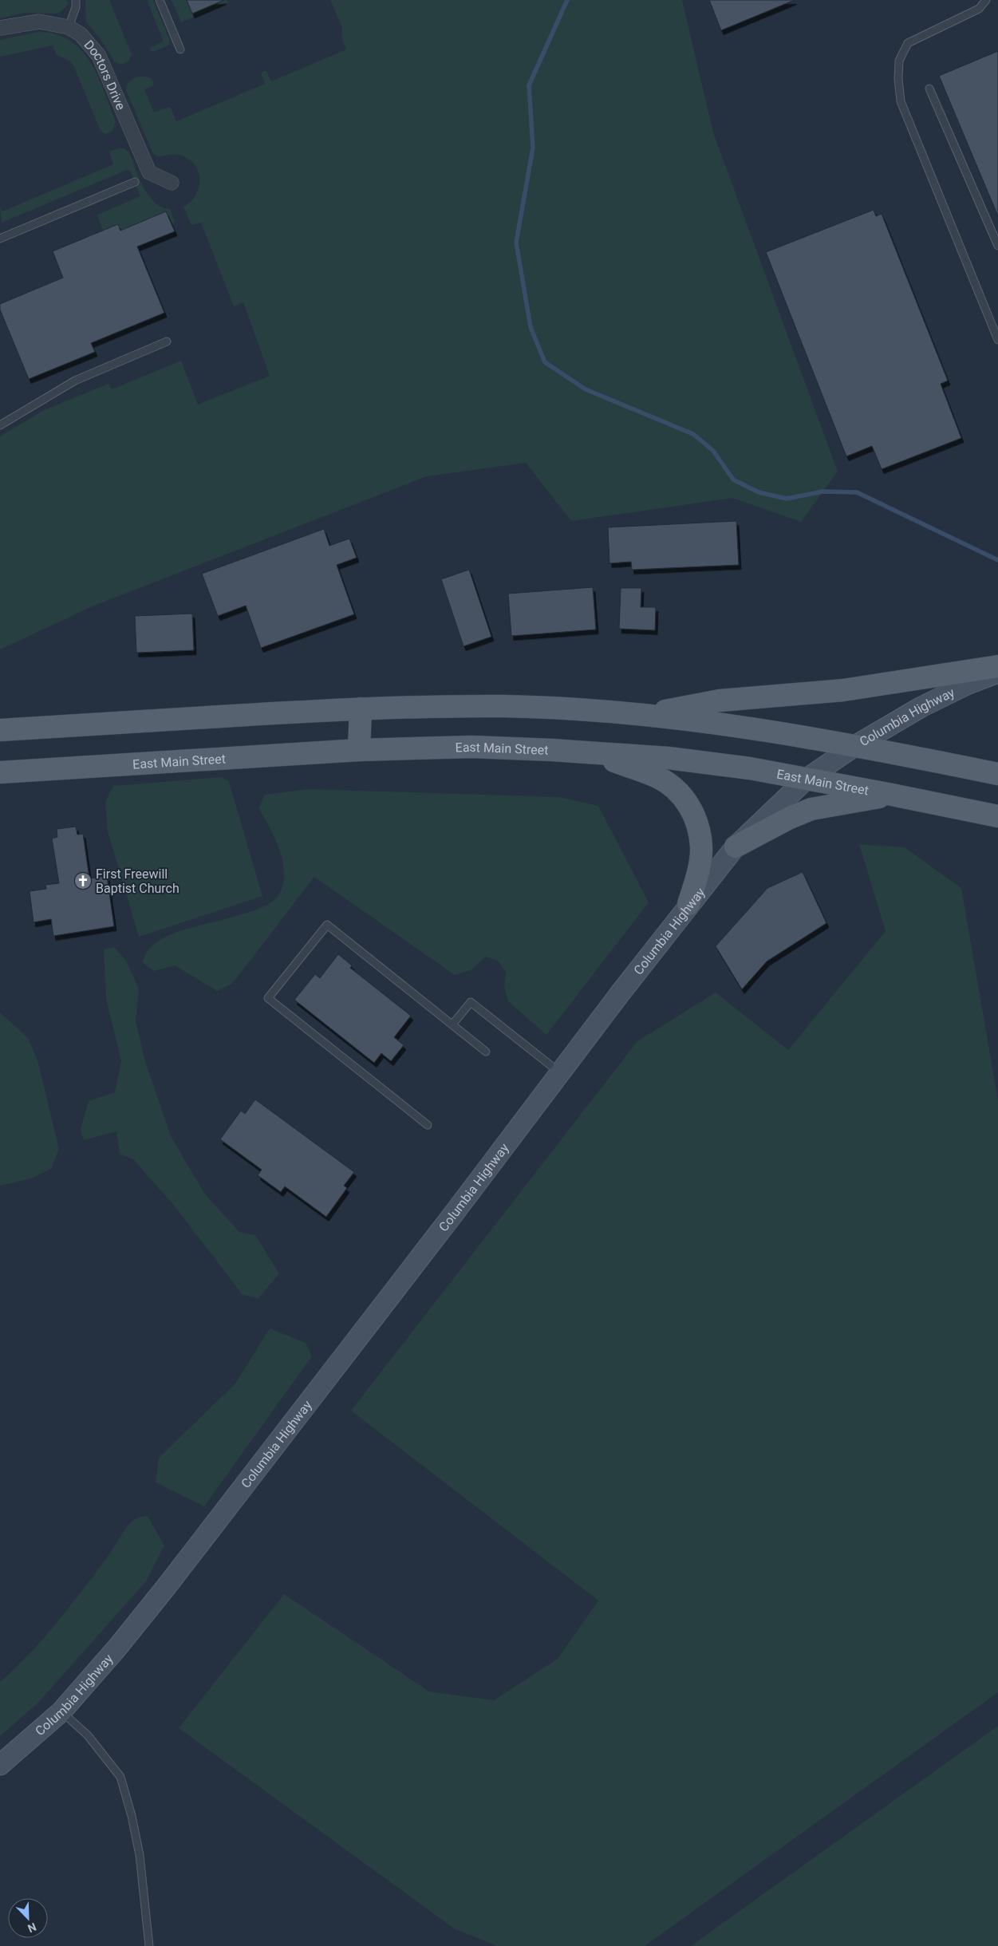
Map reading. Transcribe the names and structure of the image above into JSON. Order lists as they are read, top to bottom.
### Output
{
  "streets": {
    "main road": ["Columbia Highway", "East Main Street"],
    "street": ["Doctors Drive"]
  },
  "crossings": [
    ["Columbia Highway", "East Main Street"]
  ],
  "places": {
    "church": ["First Freewill Baptist Church"]
  },
  "north": "bottom right"
}
